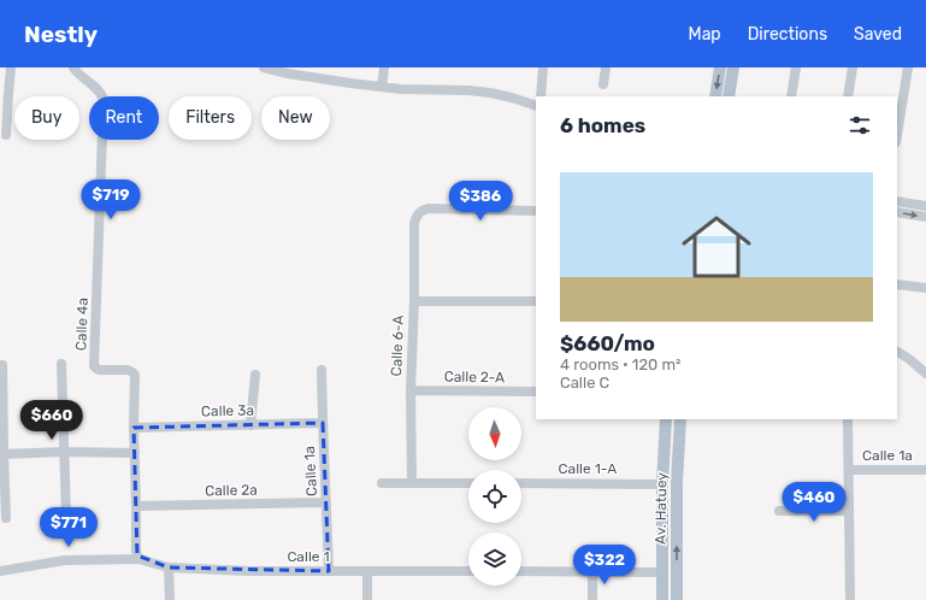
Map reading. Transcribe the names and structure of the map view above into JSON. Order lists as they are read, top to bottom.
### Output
{
  "streets": {
    "main road": ["Av. Hatuey"],
    "street": [
      "Calle 4a",
      "Calle 6-A",
      "Calle 2-A",
      "Calle 3a",
      "Calle 1a",
      "Calle 1-A",
      "Calle 2a",
      "Calle 1"
    ]
  },
  "crossings": [
    ["Calle 4a", "Calle 3a"],
    ["Calle 4a", "Calle 2a"],
    ["Calle 4a", "Calle 1"],
    ["Calle 6-A", "Calle 2-A"],
    ["Calle 3a", "Calle 1a"],
    ["Calle 1a", "Calle 2a"],
    ["Calle 1a", "Calle 1"],
    ["Calle 1-A", "Av. Hatuey"]
  ],
  "north": "bottom",
  "page": {
    "header": "Nestly",
    "nav": ["Map", "Directions", "Saved"],
    "chip": [
      "Buy",
      "Rent",
      "Filters",
      "New"
    ],
    "heading": "6 homes",
    "list": [
      {
        "name": "$660/mo",
        "note": "4 rooms · 120 m² · Calle C"
      }
    ],
    "price": [
      "$719",
      "$386",
      "$660",
      "$460",
      "$771",
      "$322"
    ]
  }
}
